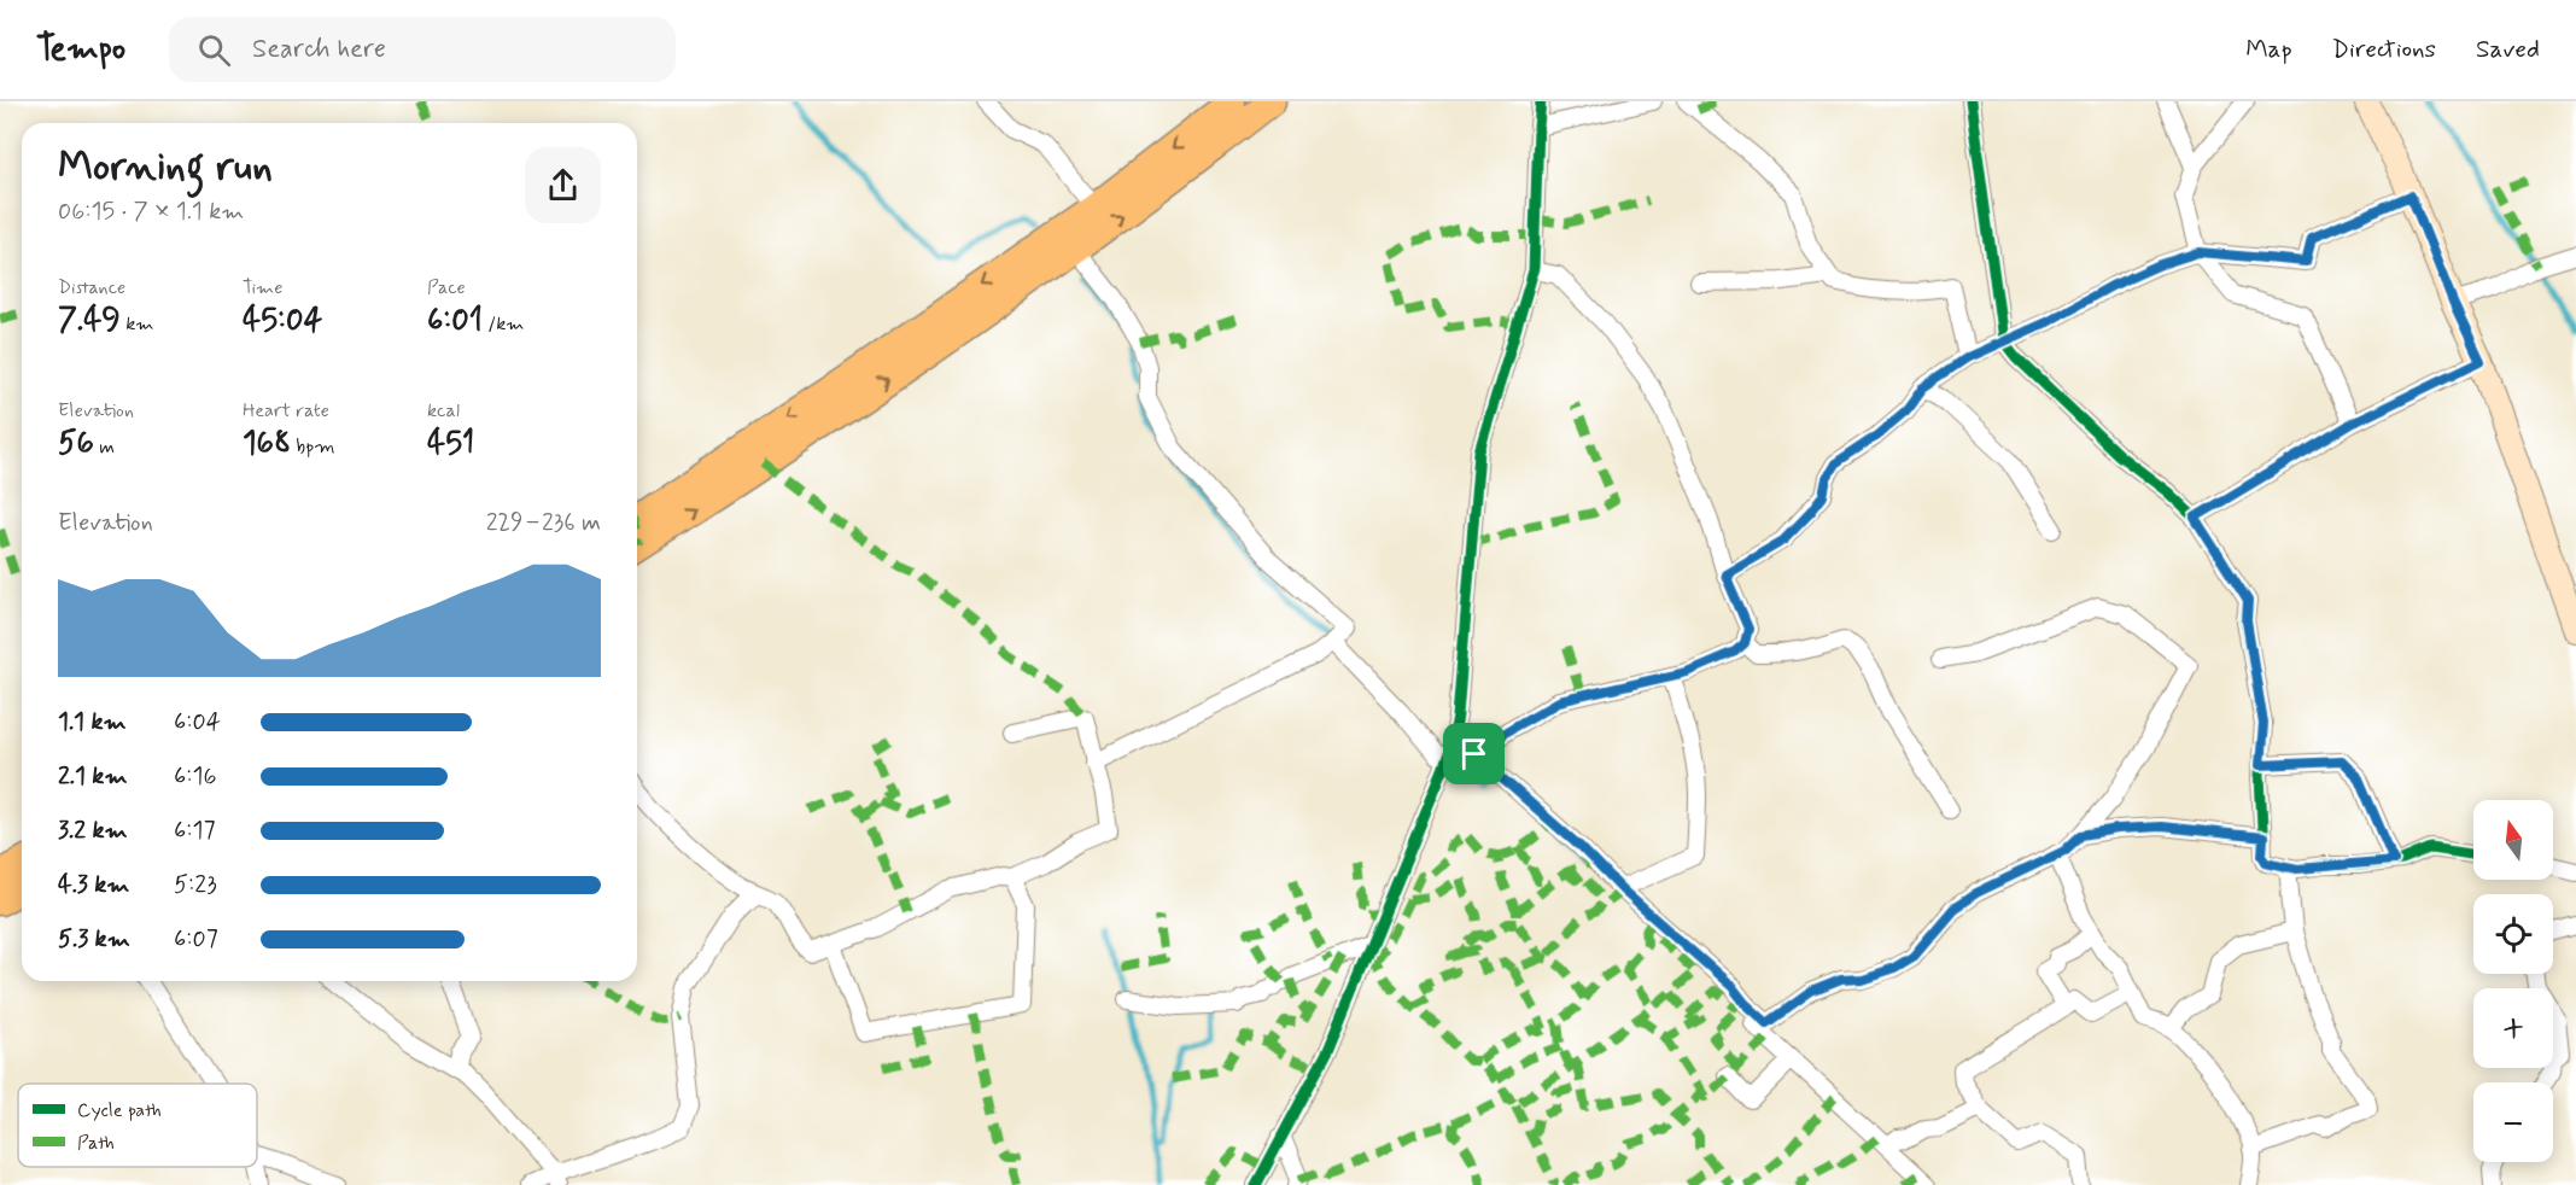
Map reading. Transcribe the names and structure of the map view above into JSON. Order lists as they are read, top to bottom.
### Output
{
  "legend": ["Cycle path", "Path"],
  "north": "top",
  "page": {
    "header": "Tempo",
    "search": "Search here",
    "nav": ["Map", "Directions", "Saved"],
    "heading": ["Morning run", "06:15 · 7 × 1.1 km"],
    "stats": [
      ["Distance", "7.49 km"],
      ["Time", "45:04"],
      ["Pace", "6:01 /km"],
      ["Elevation", "56 m"],
      ["Heart rate", "168 bpm"],
      ["kcal", "451"]
    ],
    "chart": ["Elevation", "229–236 m"],
    "list": [
      {
        "name": "1.1 km",
        "note": "6:04"
      },
      {
        "name": "2.1 km",
        "note": "6:16"
      },
      {
        "name": "3.2 km",
        "note": "6:17"
      },
      {
        "name": "4.3 km",
        "note": "5:23"
      },
      {
        "name": "5.3 km",
        "note": "6:07"
      }
    ],
    "map_buttons": ["+", "−"]
  }
}
